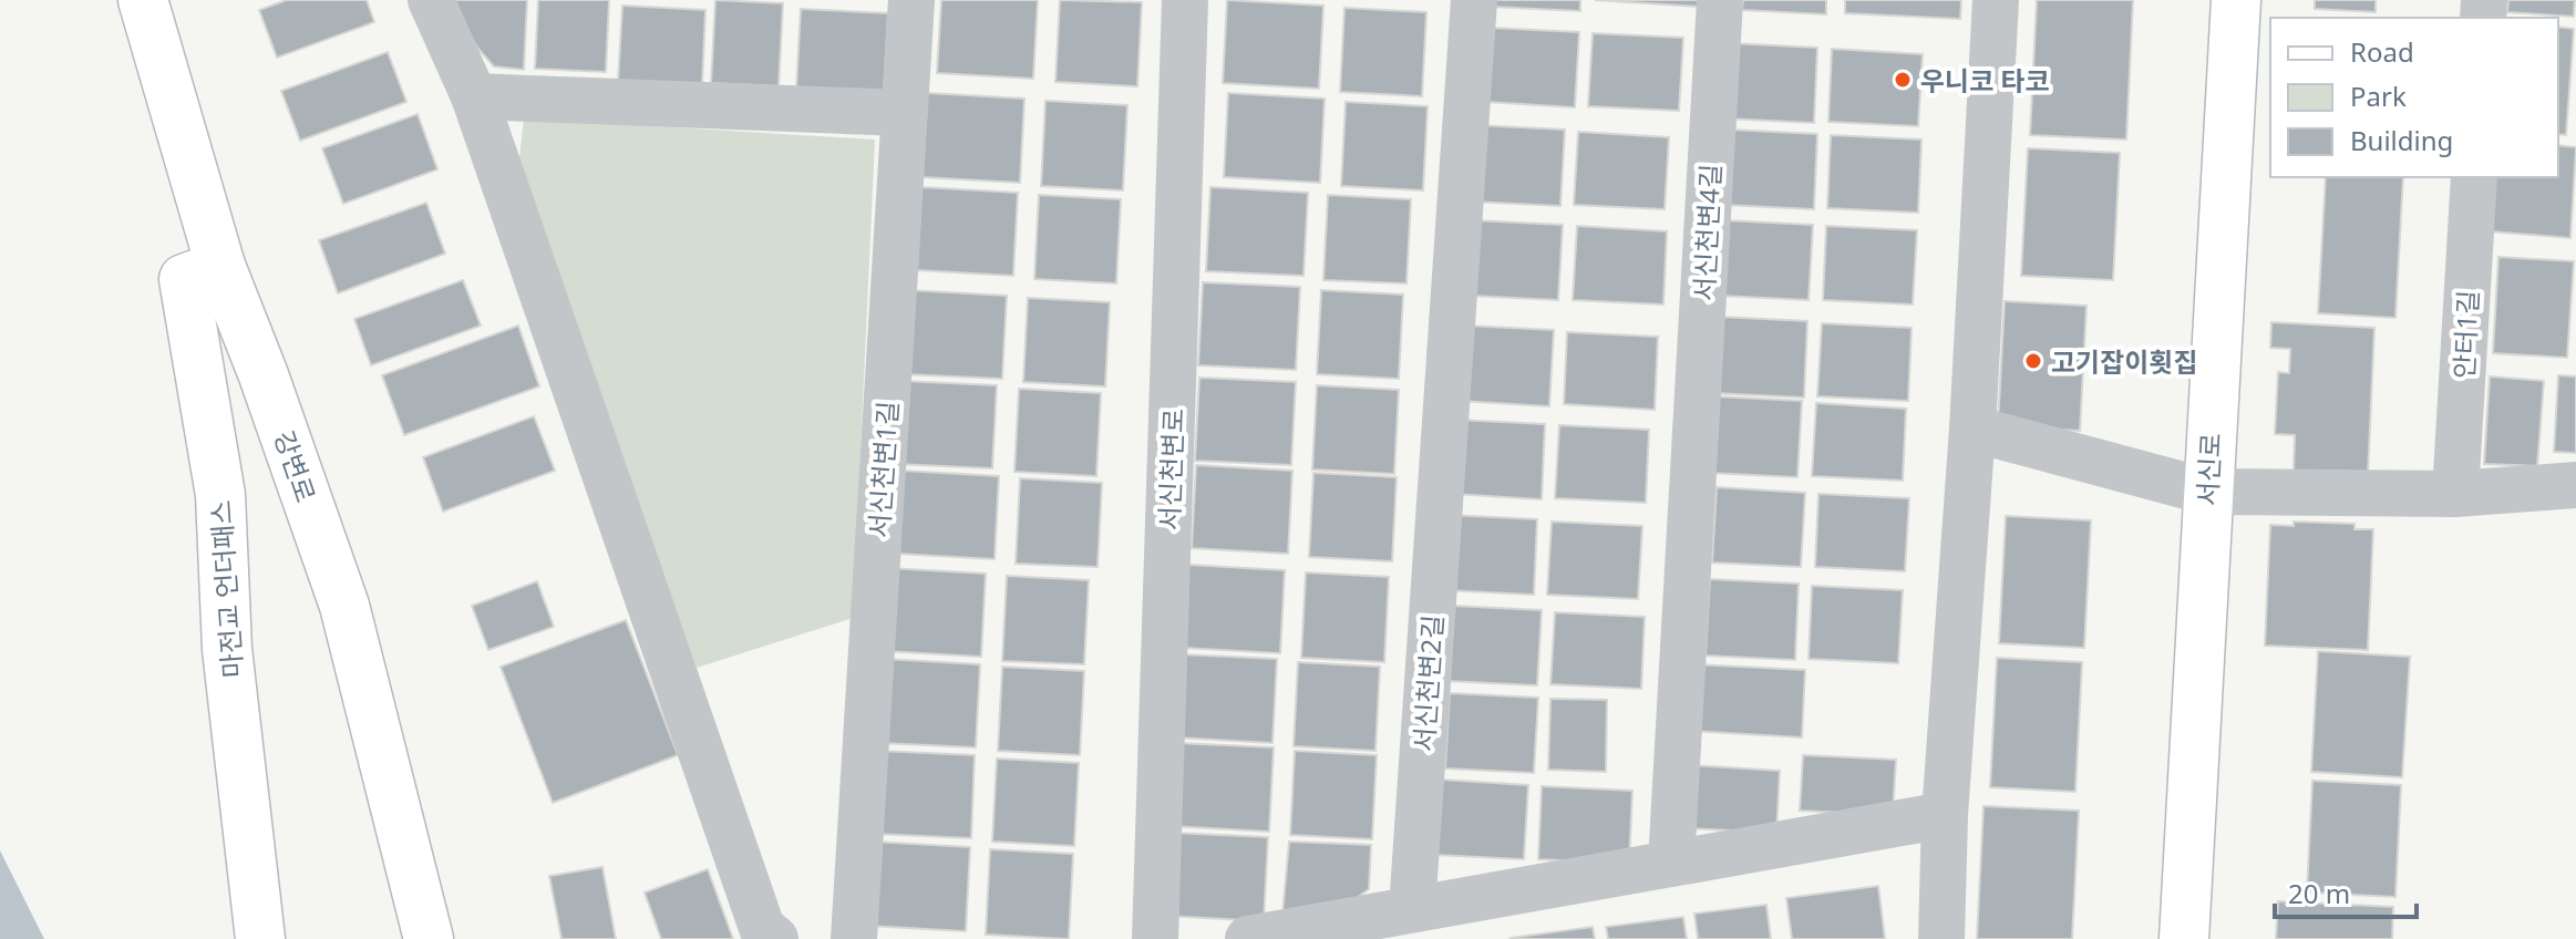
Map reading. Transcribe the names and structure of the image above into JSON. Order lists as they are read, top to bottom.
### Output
{
  "streets": {
    "street": [
      "서신천변4길",
      "안터1길",
      "강변로",
      "서신천변1길",
      "서신천변로",
      "서신로",
      "마전교 언더패스",
      "서신천변2길"
    ]
  },
  "crossings": [
    ["강변로", "마전교 언더패스"]
  ],
  "places": ["우니코 타코", "고기잡이횟집"],
  "legend": ["Road", "Park", "Building"],
  "scale_bar": "20 m"
}
